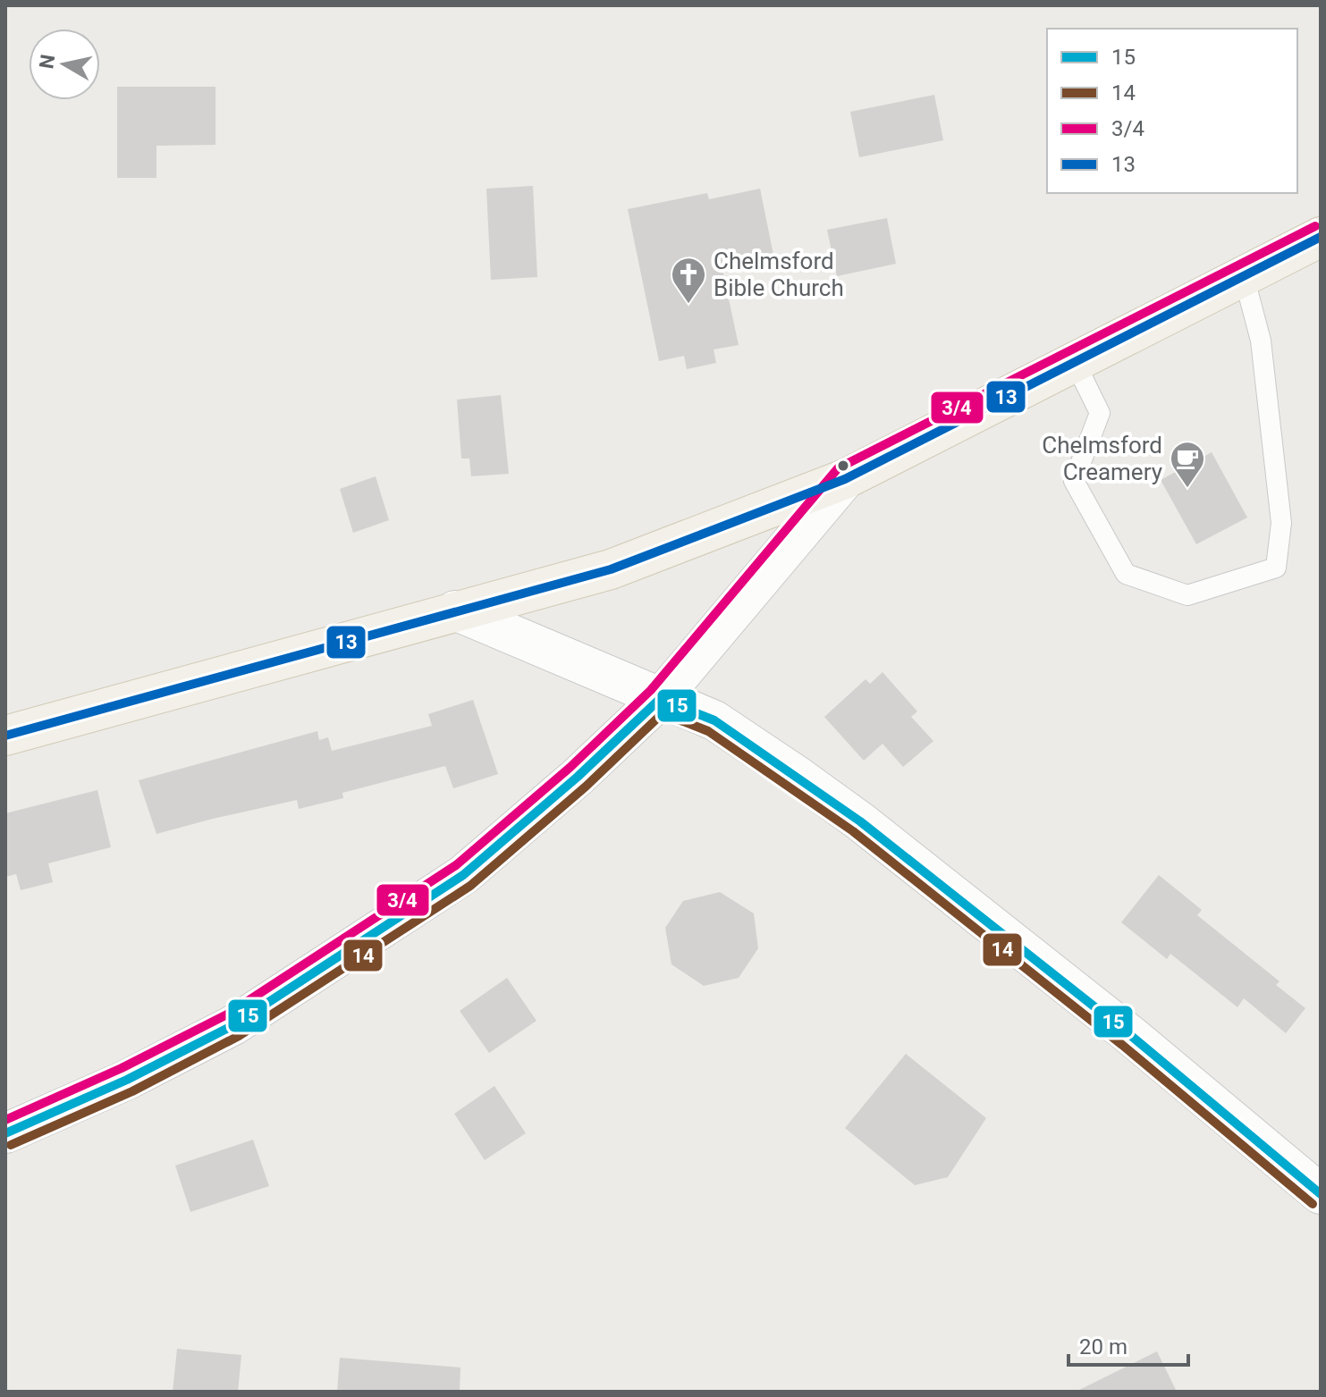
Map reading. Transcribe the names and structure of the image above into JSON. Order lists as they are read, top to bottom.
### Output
{
  "places": {
    "church": ["Chelmsford Bible Church"],
    "cafe": ["Chelmsford Creamery"]
  },
  "lines": [
    "transit line 3/4",
    "transit line 13",
    "transit line 15",
    "transit line 14"
  ],
  "legend": [
    "15",
    "14",
    "3/4",
    "13"
  ],
  "scale_bar": "20 m",
  "north": "left"
}
